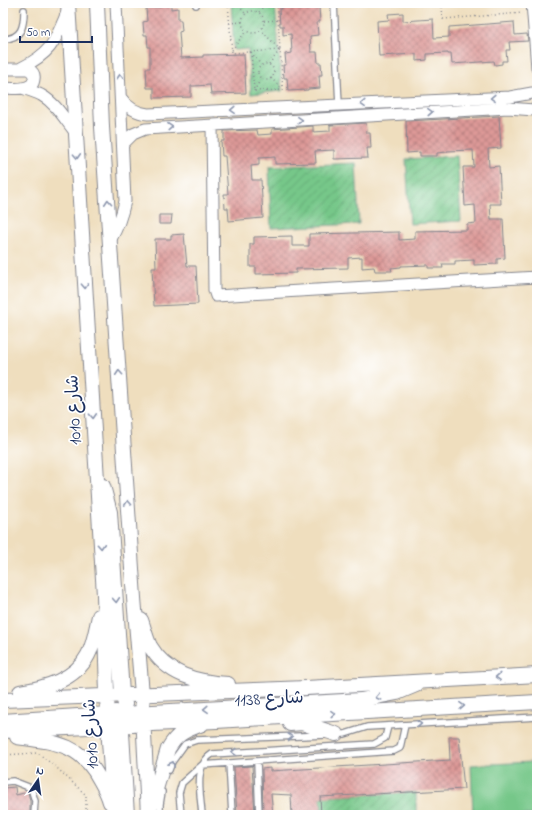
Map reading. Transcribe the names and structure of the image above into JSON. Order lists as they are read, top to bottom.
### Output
{
  "streets": {
    "street": ["شارع 1010", "شارع 1138"]
  },
  "crossings": [
    ["شارع 1010", "شارع 1138"]
  ],
  "scale_bar": "50 m",
  "north": "top"
}
